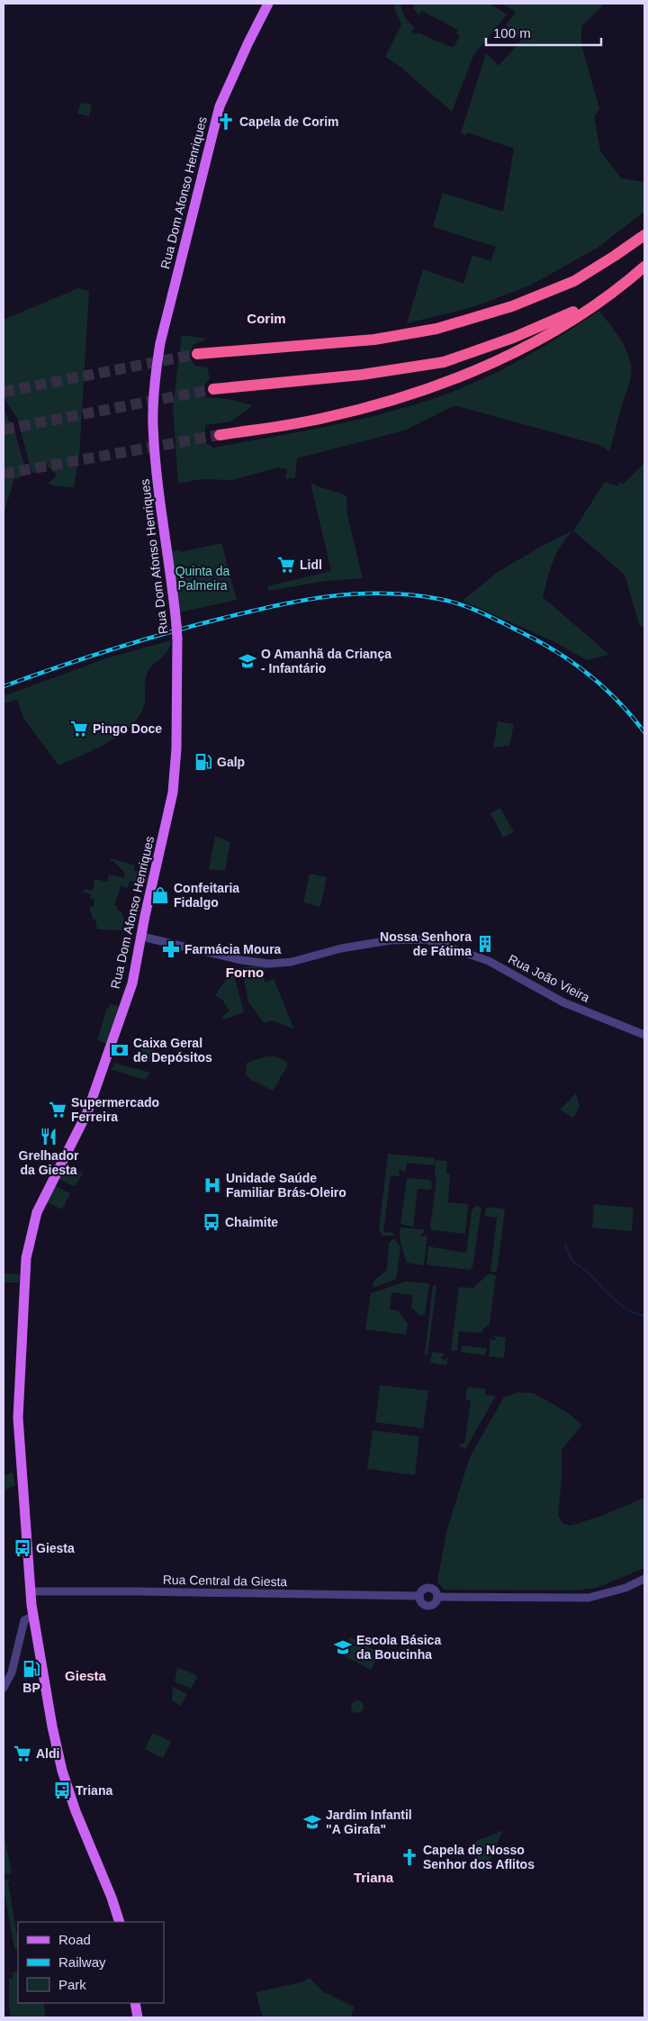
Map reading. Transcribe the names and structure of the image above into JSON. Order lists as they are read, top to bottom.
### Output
{
  "streets": {
    "main road": ["Rua Dom Afonso Henriques"],
    "street": ["Rua João Vieira", "Rua Central da Giesta"]
  },
  "crossings": [
    ["Rua Dom Afonso Henriques", "Rua João Vieira"],
    ["Rua Dom Afonso Henriques", "Rua Central da Giesta"]
  ],
  "districts": [
    "Corim",
    "Forno",
    "Giesta",
    "Triana"
  ],
  "parks": ["Quinta da Palmeira"],
  "places": {
    "church": ["Capela de Corim", "Capela de Nosso Senhor dos Aflitos"],
    "supermarket": [
      "Lidl",
      "Pingo Doce",
      "Supermercado Ferreira",
      "Aldi"
    ],
    "school or university": ["O Amanhã da Criança - Infantário", "Escola Básica da Boucinha", "Jardim Infantil \"A Girafa\""],
    "fuel station": ["Galp", "BP"],
    "shop": ["Confeitaria Fidalgo"],
    "building": ["Nossa Senhora de Fátima"],
    "pharmacy": ["Farmácia Moura"],
    "bank": ["Caixa Geral de Depósitos"],
    "restaurant": ["Grelhador da Giesta"],
    "hospital": ["Unidade Saúde Familiar Brás-Oleiro"],
    "bus stop": ["Chaimite", "Giesta", "Triana"]
  },
  "legend": ["Road", "Railway", "Park"],
  "scale_bar": "100 m"
}
